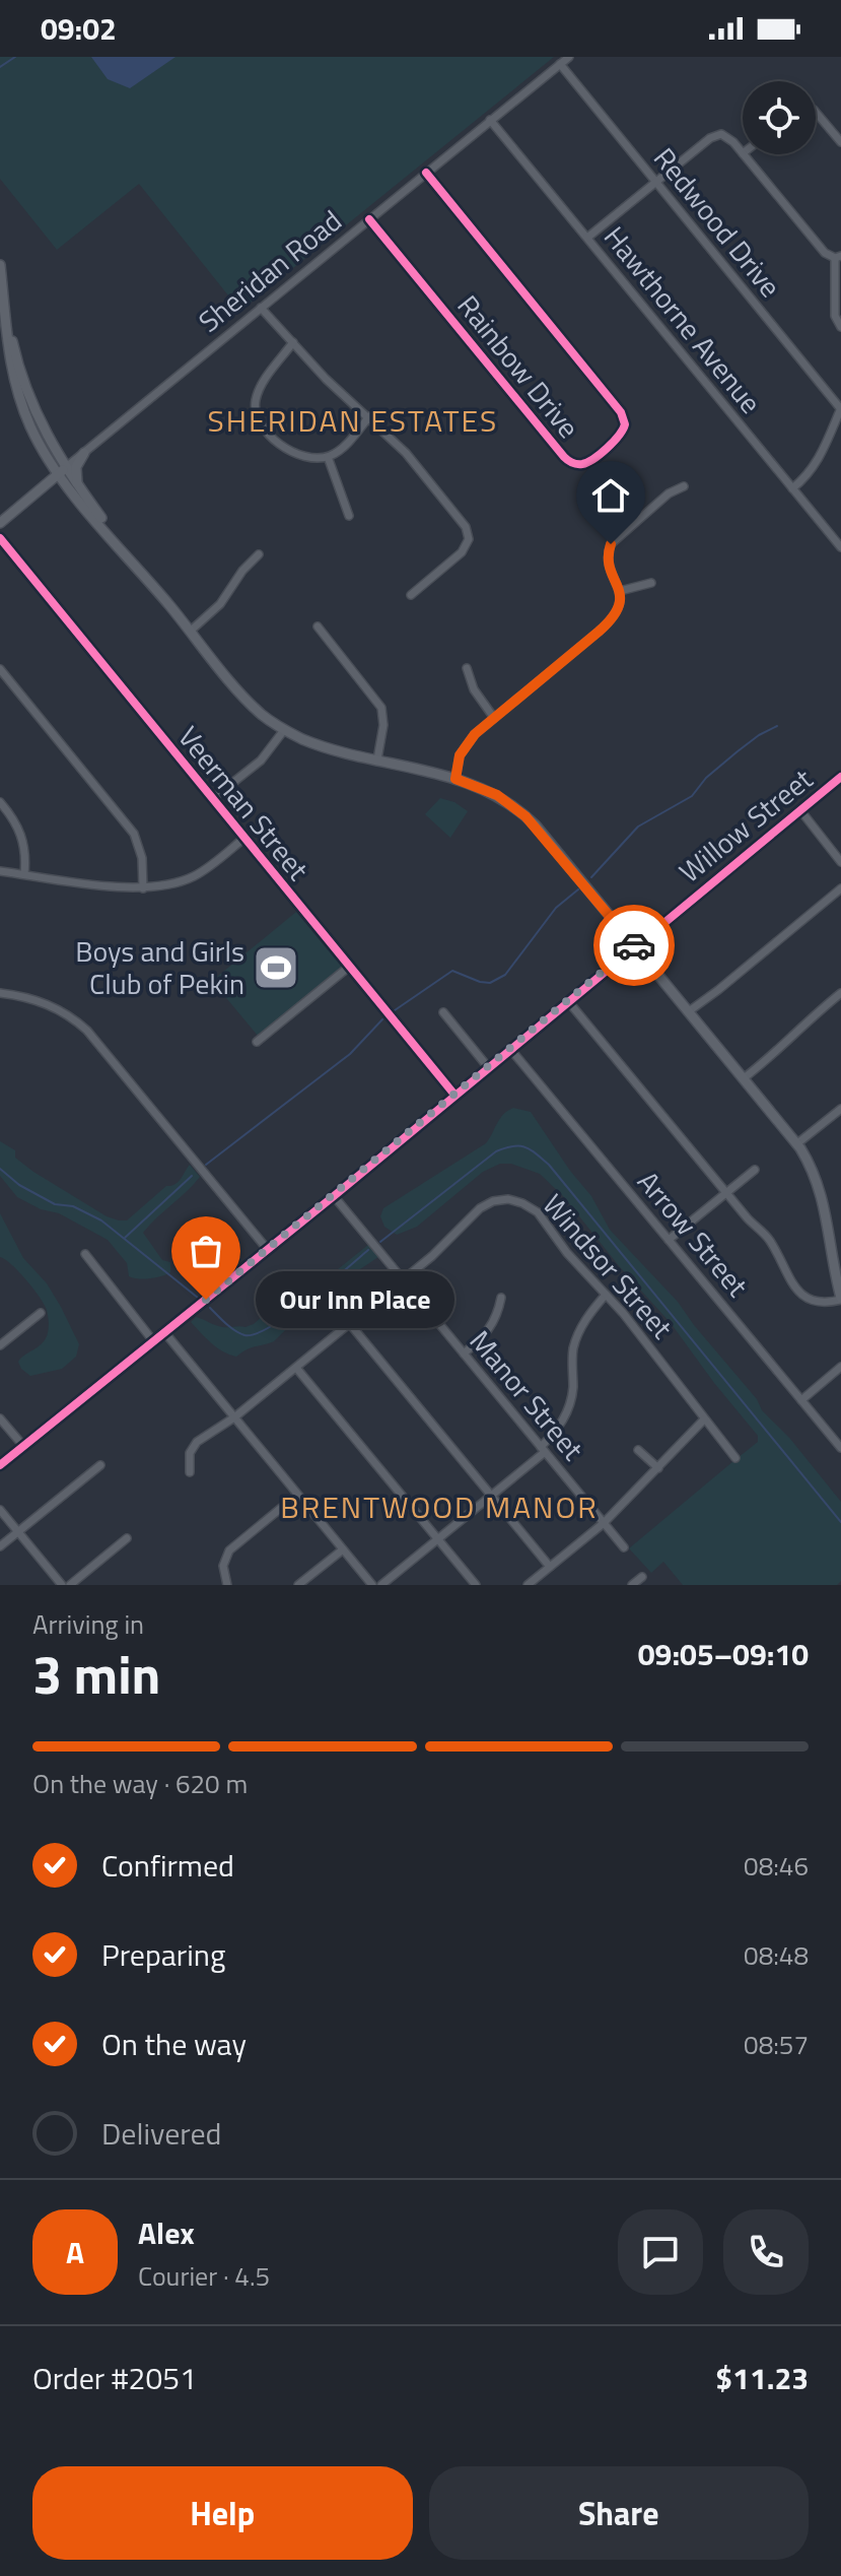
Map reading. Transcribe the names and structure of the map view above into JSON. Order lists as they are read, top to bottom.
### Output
{
  "streets": {
    "main road": ["Sheridan Road"],
    "street": [
      "Redwood Drive",
      "Hawthorne Avenue",
      "Rainbow Drive",
      "Veerman Street",
      "Willow Street",
      "Arrow Street",
      "Windsor Street",
      "Manor Street"
    ]
  },
  "crossings": [
    ["Redwood Drive", "Sheridan Road"],
    ["Sheridan Road", "Hawthorne Avenue"],
    ["Sheridan Road", "Rainbow Drive"],
    ["Veerman Street", "Willow Street"],
    ["Willow Street", "Arrow Street"],
    ["Willow Street", "Manor Street"],
    ["Windsor Street", "Manor Street"]
  ],
  "districts": ["SHERIDAN ESTATES", "BRENTWOOD MANOR"],
  "places": {
    "sports": ["Boys and Girls Club of Pekin"],
    "other": ["Our Inn Place"]
  },
  "page": {
    "status": "09:02",
    "bubble": "Our Inn Place",
    "heading": ["3 min", "Arriving in", "09:05–09:10"],
    "panel": [
      "Alex",
      "Courier · 4.5",
      "Order #2051",
      "$11.23"
    ],
    "bar": "On the way · 620 m",
    "list": [
      ["Confirmed", "08:46"],
      ["Preparing", "08:48"],
      ["On the way", "08:57"],
      "Delivered"
    ],
    "round": "A",
    "buttons": ["Help", "Share"]
  }
}
